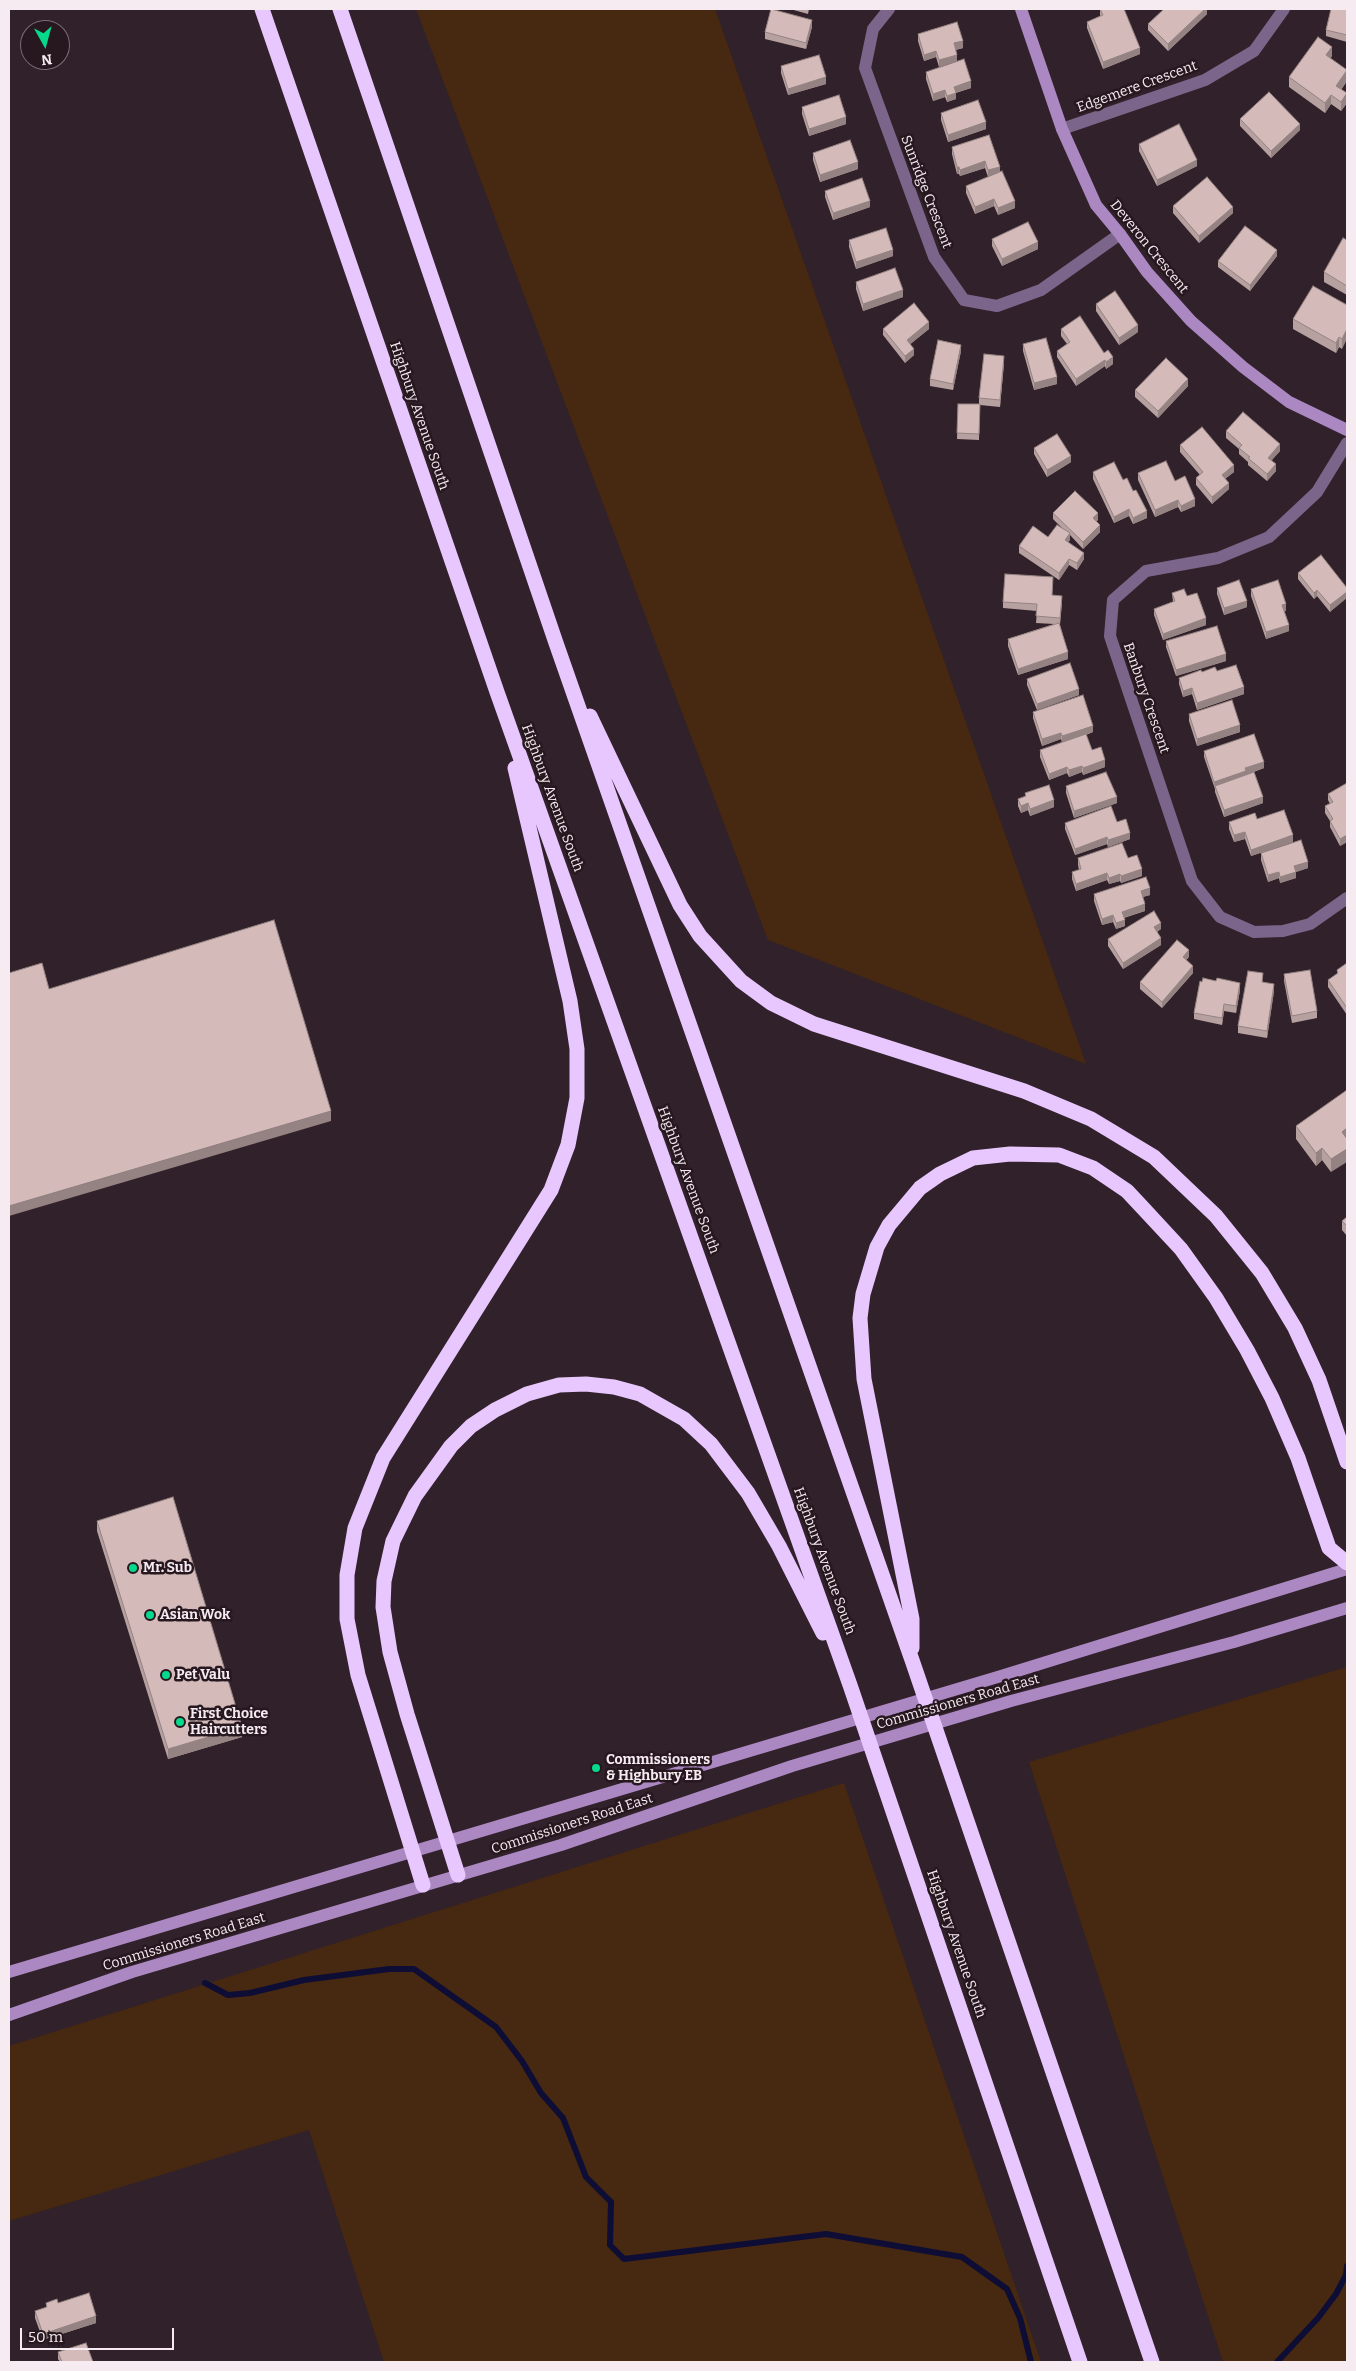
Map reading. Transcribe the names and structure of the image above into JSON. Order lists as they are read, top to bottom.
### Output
{
  "streets": {
    "highway": ["Highbury Avenue South"],
    "main road": ["Deveron Crescent", "Commissioners Road East"],
    "street": ["Edgemere Crescent", "Sunridge Crescent", "Banbury Crescent"]
  },
  "crossings": [
    ["Edgemere Crescent", "Deveron Crescent"],
    ["Sunridge Crescent", "Deveron Crescent"]
  ],
  "places": [
    "Mr. Sub",
    "Asian Wok",
    "Pet Valu",
    "First Choice Haircutters",
    "Commissioners & Highbury EB"
  ],
  "scale_bar": "50 m",
  "north": "bottom"
}
